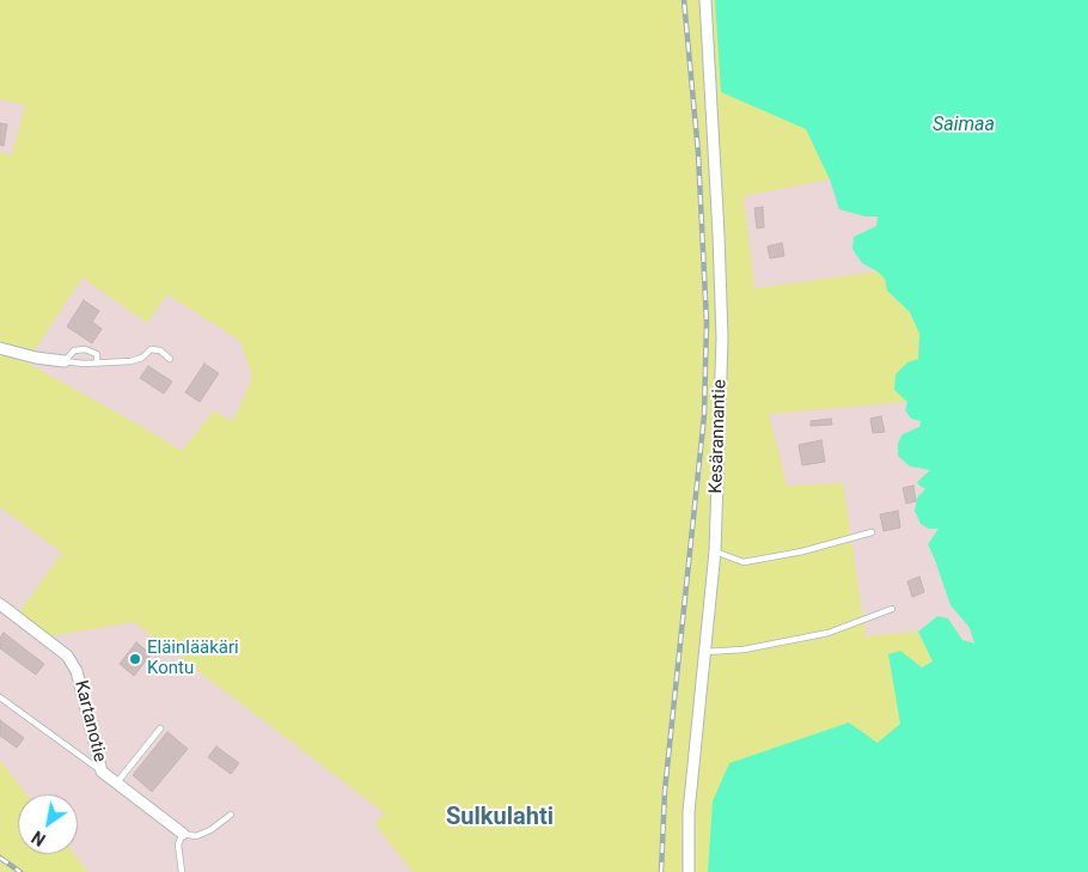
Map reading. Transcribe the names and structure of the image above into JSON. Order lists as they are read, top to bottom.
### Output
{
  "streets": {
    "street": ["Kesärannantie", "Kartanotie"]
  },
  "districts": ["Sulkulahti"],
  "water": ["Saimaa"],
  "places": ["Eläinlääkäri Kontu"],
  "north": "bottom left"
}
